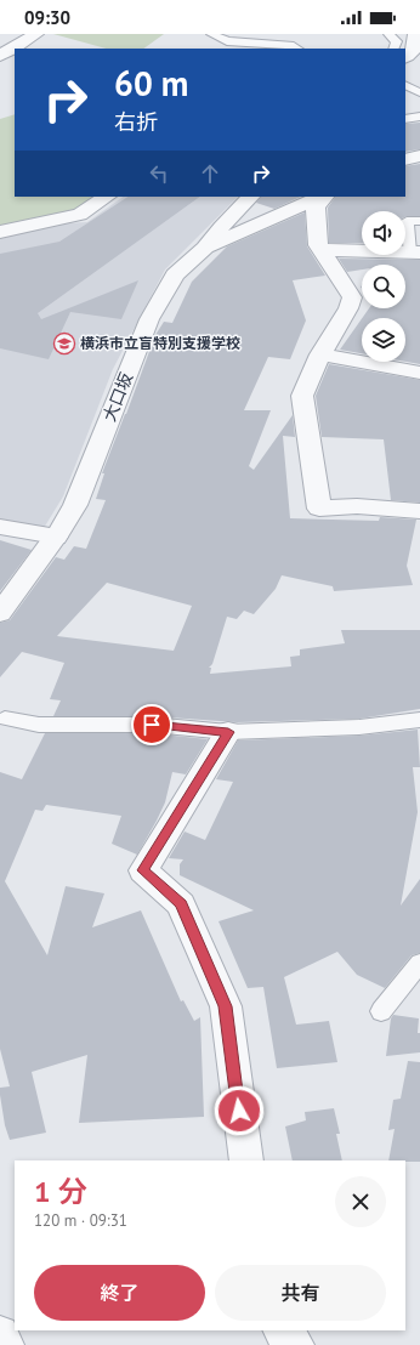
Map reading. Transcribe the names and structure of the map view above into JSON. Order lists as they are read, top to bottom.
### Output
{
  "streets": {
    "street": ["大口坂"]
  },
  "places": {
    "school or university": ["横浜市立盲特別支援学校"]
  },
  "page": {
    "status": "09:30",
    "turn": ["60 m", "右折"],
    "heading": ["1 分", "120 m · 09:31"],
    "buttons": ["終了", "共有"]
  }
}
